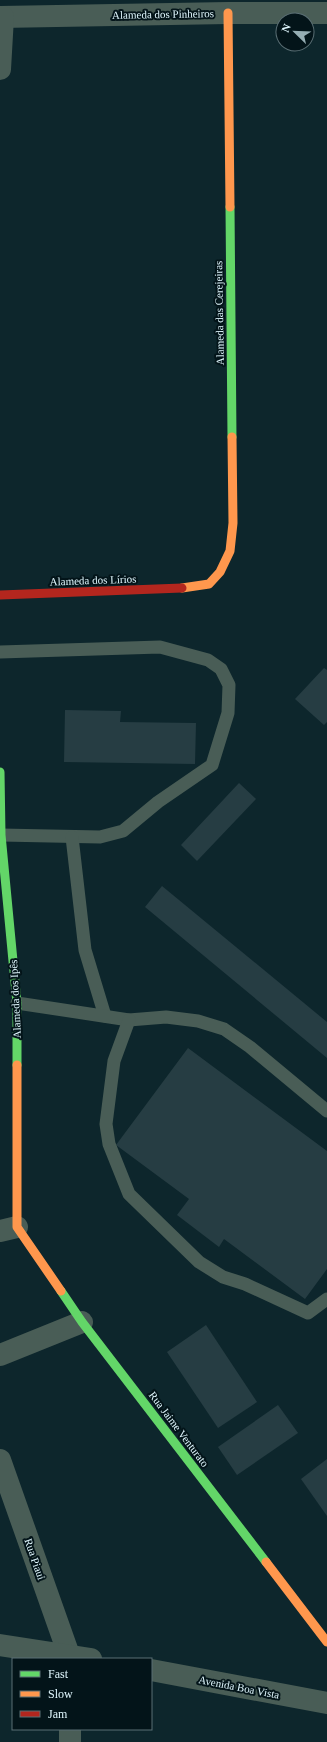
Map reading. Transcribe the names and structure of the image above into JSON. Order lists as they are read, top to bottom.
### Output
{
  "streets": {
    "street": [
      "Alameda dos Pinheiros",
      "Alameda das Cerejeiras",
      "Alameda dos Lírios",
      "Alameda dos Ipês",
      "Rua Jaime Venturato",
      "Rua Piaui",
      "Avenida Boa Vista"
    ]
  },
  "crossings": [
    ["Alameda dos Pinheiros", "Alameda das Cerejeiras"],
    ["Alameda das Cerejeiras", "Alameda dos Lírios"],
    ["Alameda dos Ipês", "Rua Jaime Venturato"]
  ],
  "legend": ["Fast", "Slow", "Jam"],
  "north": "top left"
}
